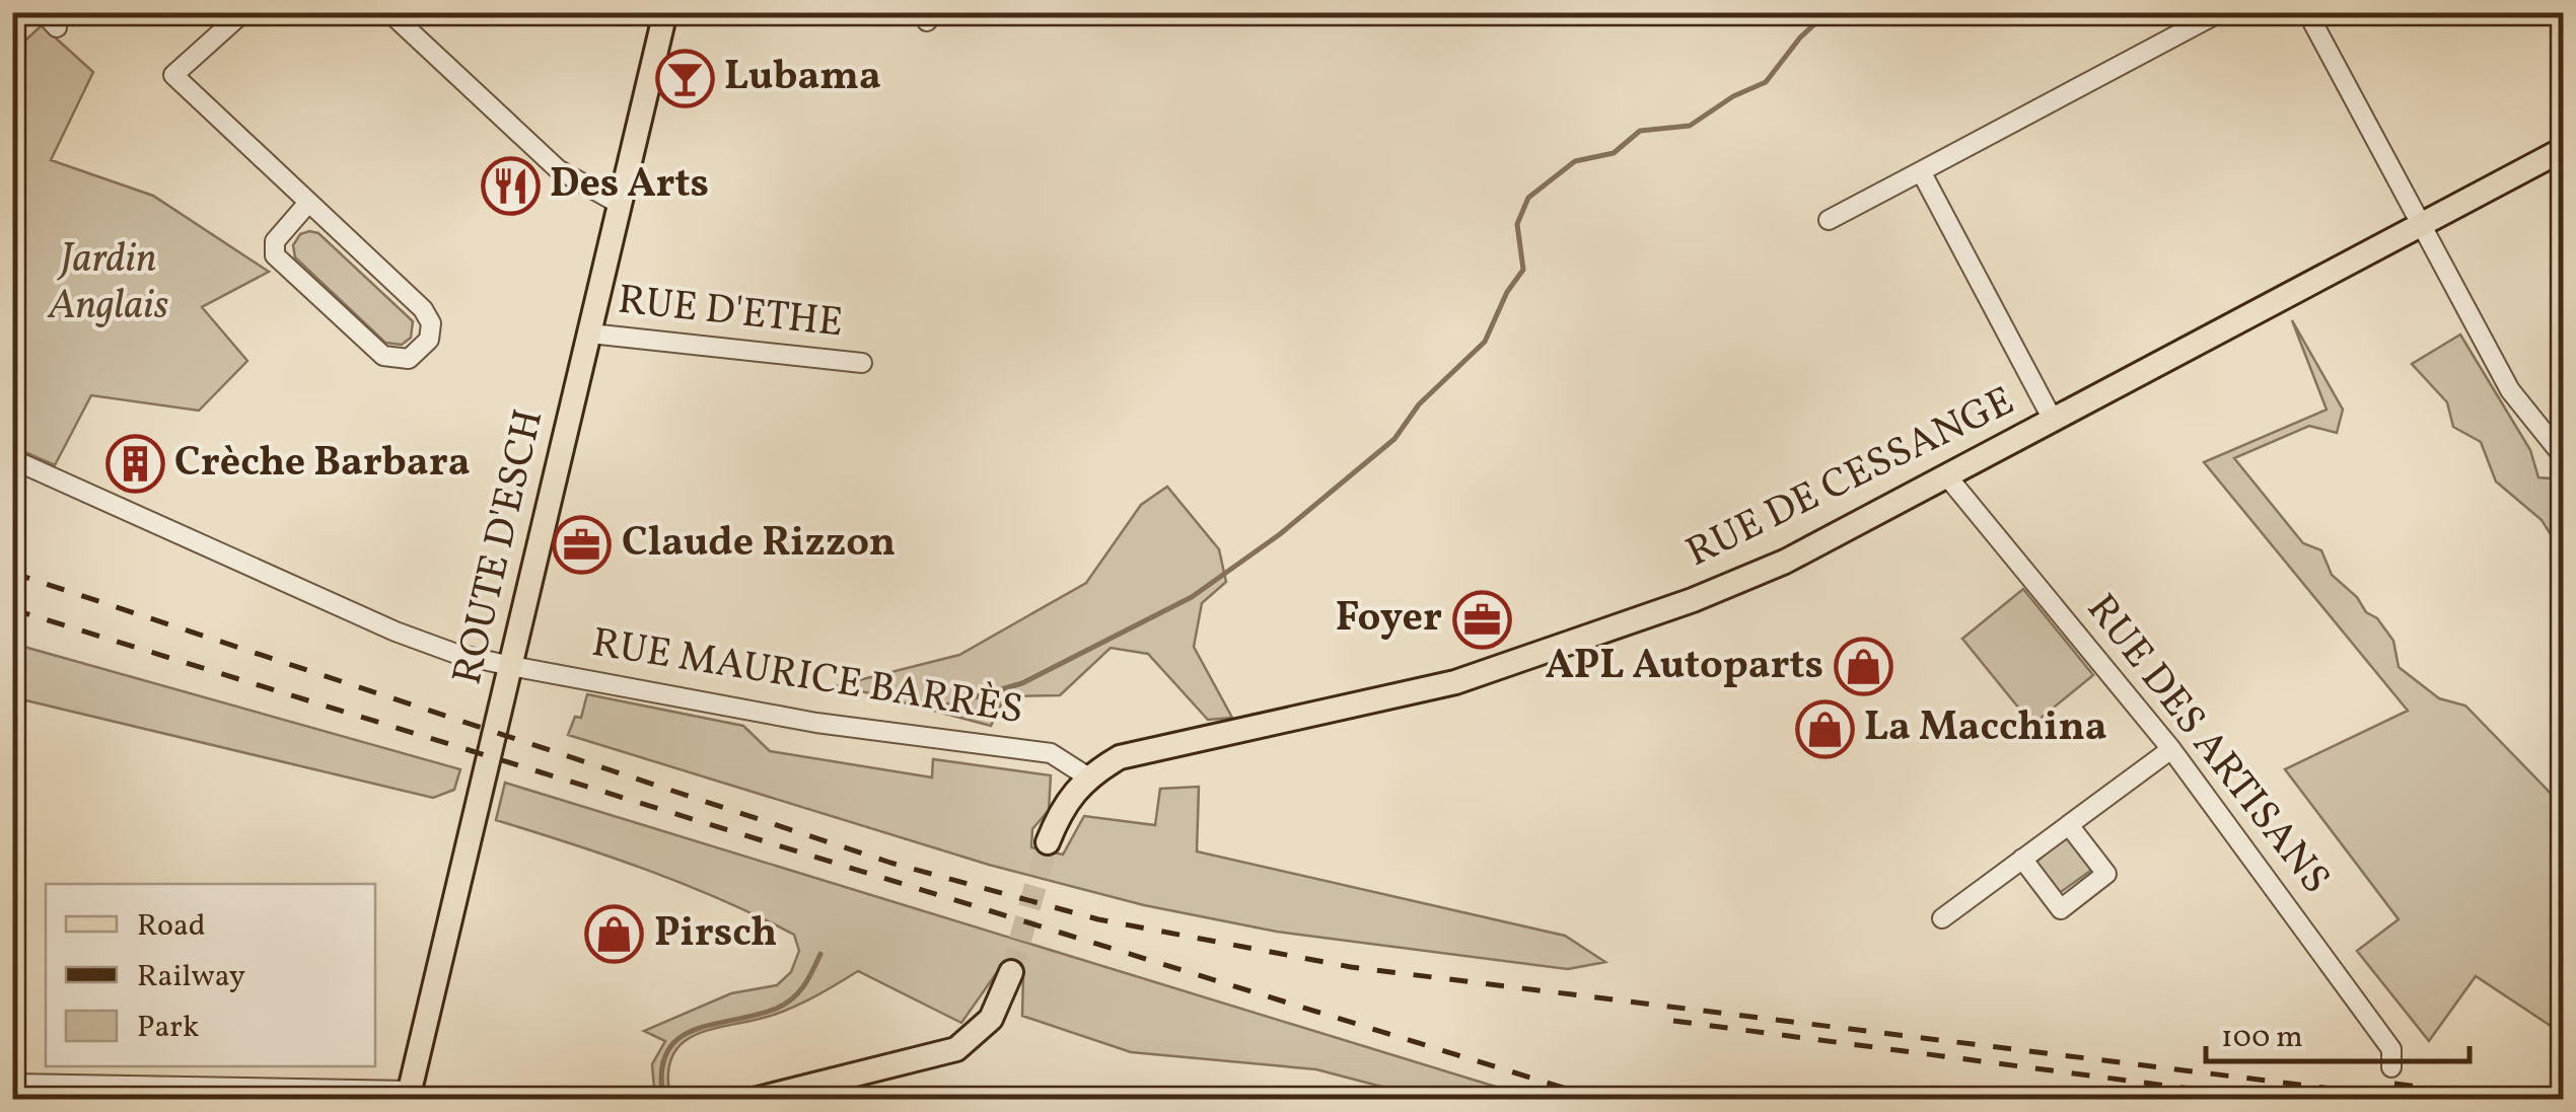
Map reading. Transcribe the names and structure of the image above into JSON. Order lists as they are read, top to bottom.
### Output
{
  "streets": {
    "main road": ["RUE DE CESSANGE", "ROUTE D'ESCH"],
    "street": ["RUE D'ETHE", "RUE MAURICE BARRÈS", "RUE DES ARTISANS"]
  },
  "crossings": [
    ["RUE D'ETHE", "ROUTE D'ESCH"],
    ["RUE DE CESSANGE", "RUE MAURICE BARRÈS"],
    ["RUE DE CESSANGE", "RUE DES ARTISANS"],
    ["ROUTE D'ESCH", "RUE MAURICE BARRÈS"]
  ],
  "parks": ["Jardin Anglais"],
  "places": {
    "bar": ["Lubama"],
    "restaurant": ["Des Arts"],
    "building": ["Crèche Barbara"],
    "office": ["Claude Rizzon", "Foyer"],
    "shop": ["APL Autoparts", "La Macchina", "Pirsch"]
  },
  "legend": ["Road", "Railway", "Park"],
  "scale_bar": "100 m"
}
